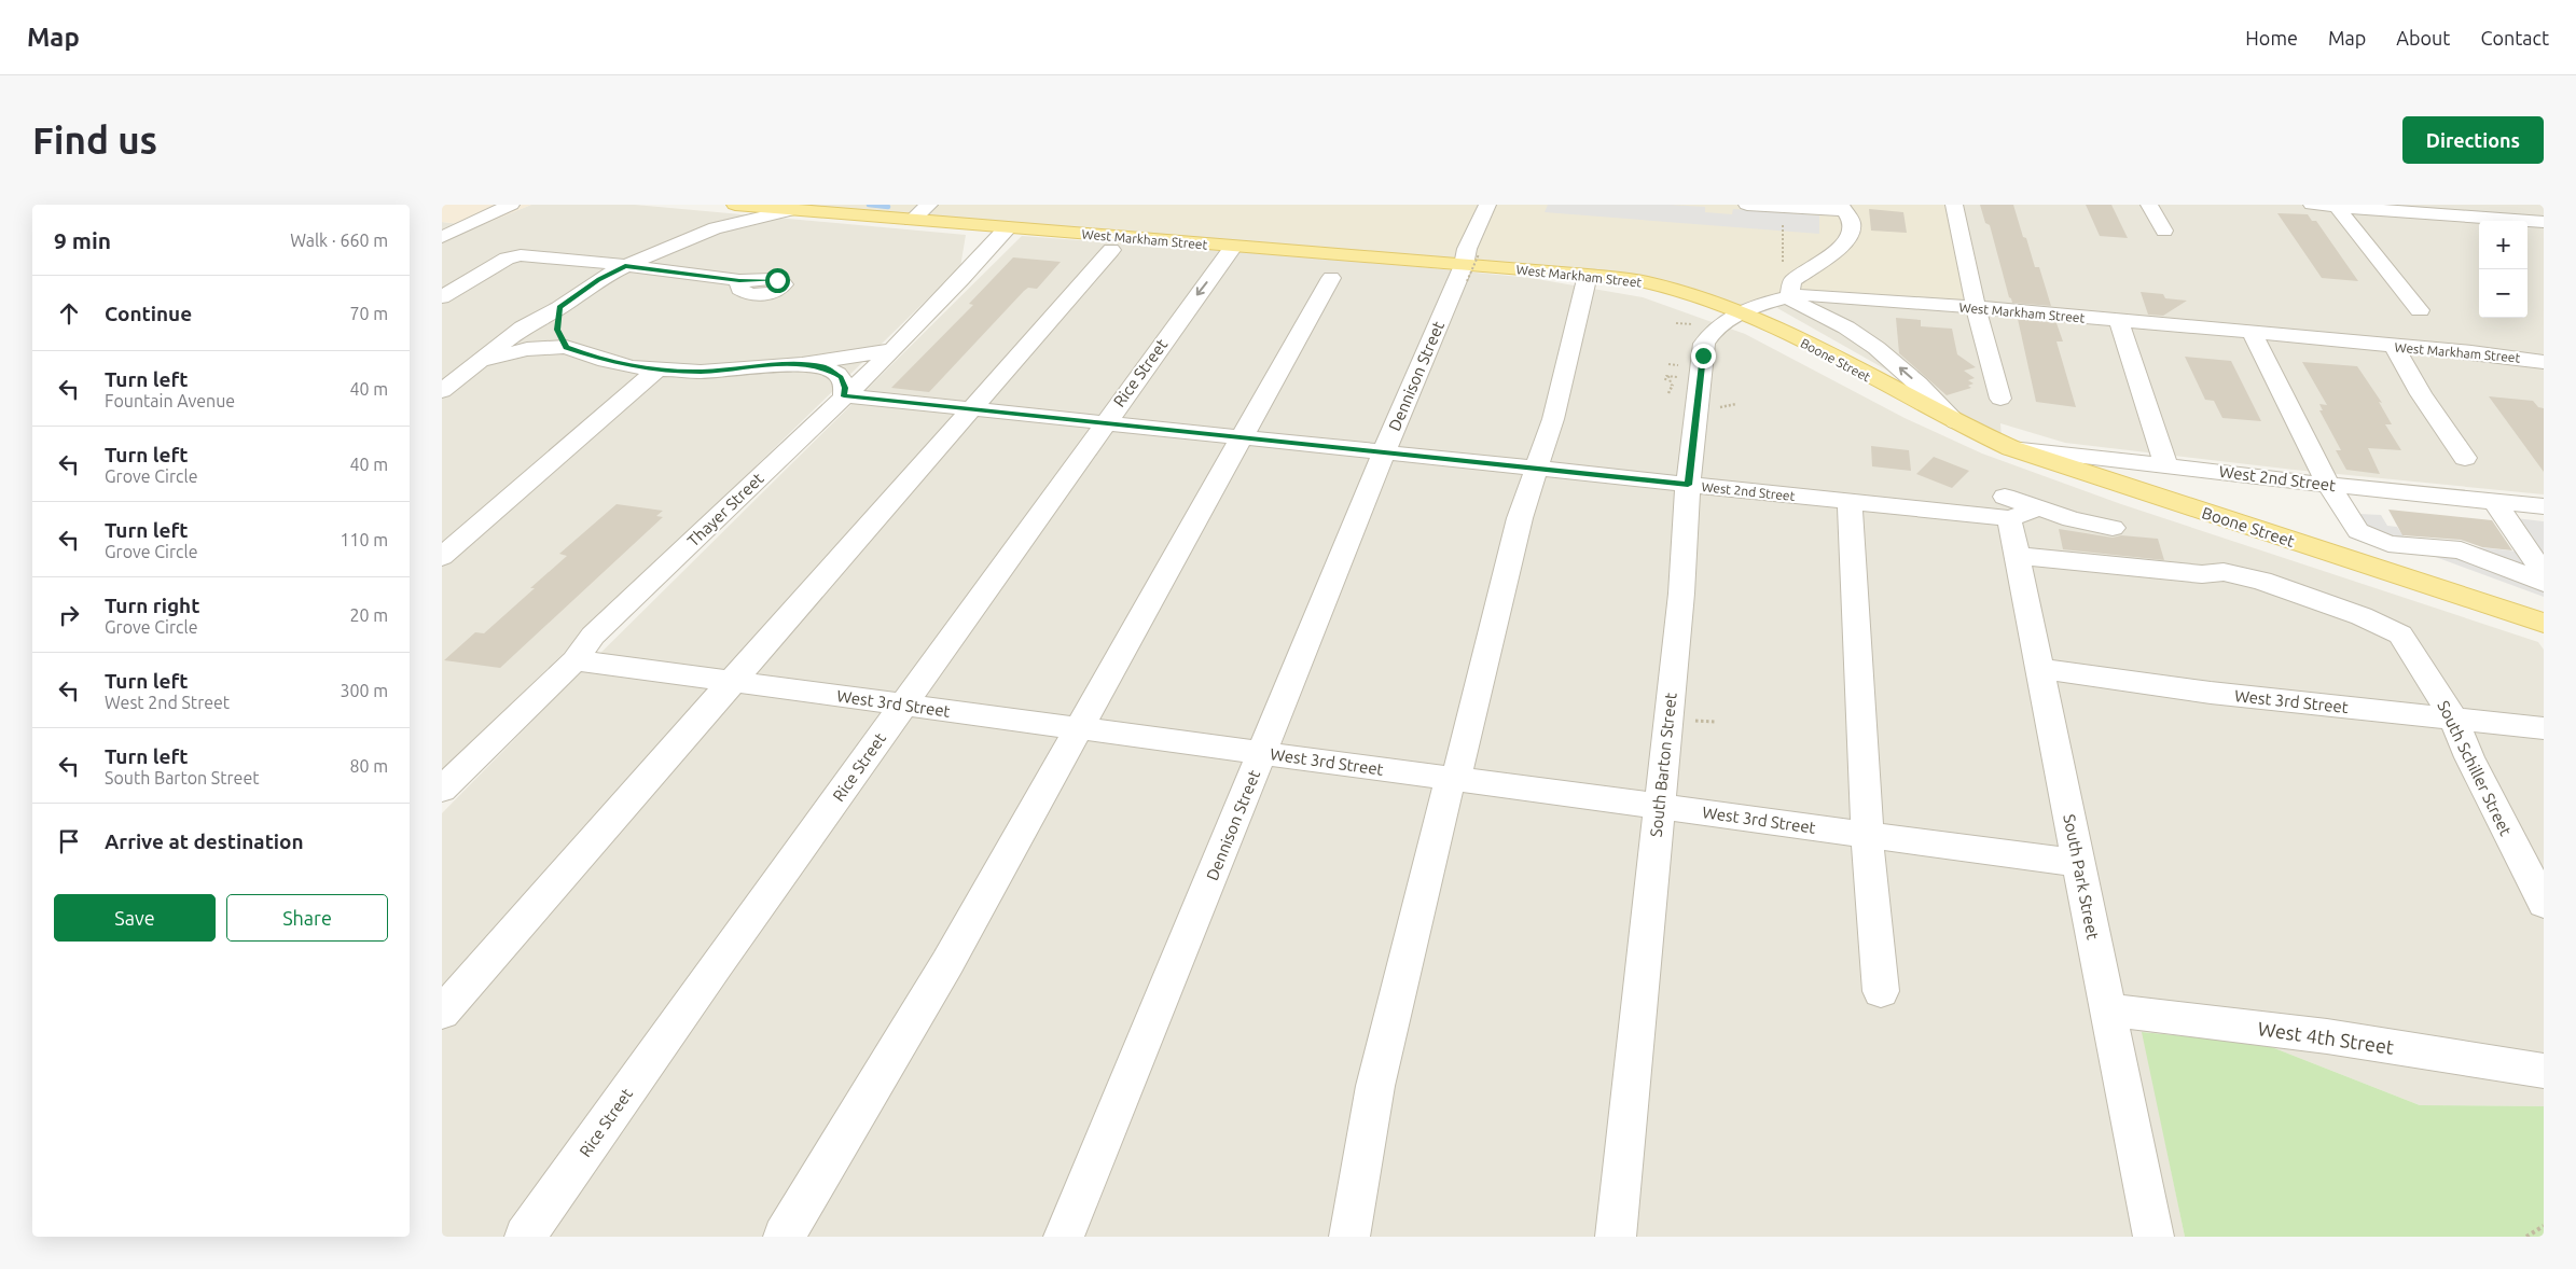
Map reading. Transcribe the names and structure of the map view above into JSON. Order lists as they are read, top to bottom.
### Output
{
  "streets": {
    "main road": ["West Markham Street", "Boone Street"],
    "street": [
      "Rice Street",
      "Dennison Street",
      "West 2nd Street",
      "Thayer Street",
      "West 3rd Street",
      "South Barton Street",
      "South Schiller Street",
      "South Park Street",
      "West 4th Street"
    ]
  },
  "crossings": [
    ["West Markham Street", "Boone Street"],
    ["West Markham Street", "Rice Street"],
    ["West Markham Street", "Dennison Street"],
    ["West Markham Street", "Thayer Street"],
    ["West Markham Street", "South Barton Street"],
    ["Boone Street", "West 2nd Street"],
    ["Boone Street", "South Barton Street"],
    ["Rice Street", "West 2nd Street"],
    ["Rice Street", "West 3rd Street"],
    ["Dennison Street", "West 2nd Street"],
    ["Dennison Street", "West 3rd Street"],
    ["West 2nd Street", "Thayer Street"],
    ["West 2nd Street", "South Barton Street"],
    ["West 2nd Street", "South Park Street"],
    ["Thayer Street", "West 3rd Street"],
    ["West 3rd Street", "South Barton Street"],
    ["West 3rd Street", "South Schiller Street"],
    ["West 3rd Street", "South Park Street"],
    ["South Schiller Street", "South Park Street"],
    ["South Park Street", "West 4th Street"]
  ],
  "page": {
    "header": "Map",
    "nav": [
      "Home",
      "Map",
      "About",
      "Contact"
    ],
    "buttons": [
      "Directions",
      ["Save", "Share"]
    ],
    "title": "Find us",
    "heading": ["9 min", "Walk · 660 m"],
    "map_buttons": ["+", "−"],
    "list": [
      ["Continue", "70 m"],
      ["Turn left", "Fountain Avenue", "40 m"],
      ["Turn left", "Grove Circle", "40 m"],
      ["Turn left", "Grove Circle", "110 m"],
      ["Turn right", "Grove Circle", "20 m"],
      ["Turn left", "West 2nd Street", "300 m"],
      ["Turn left", "South Barton Street", "80 m"],
      "Arrive at destination"
    ]
  }
}
